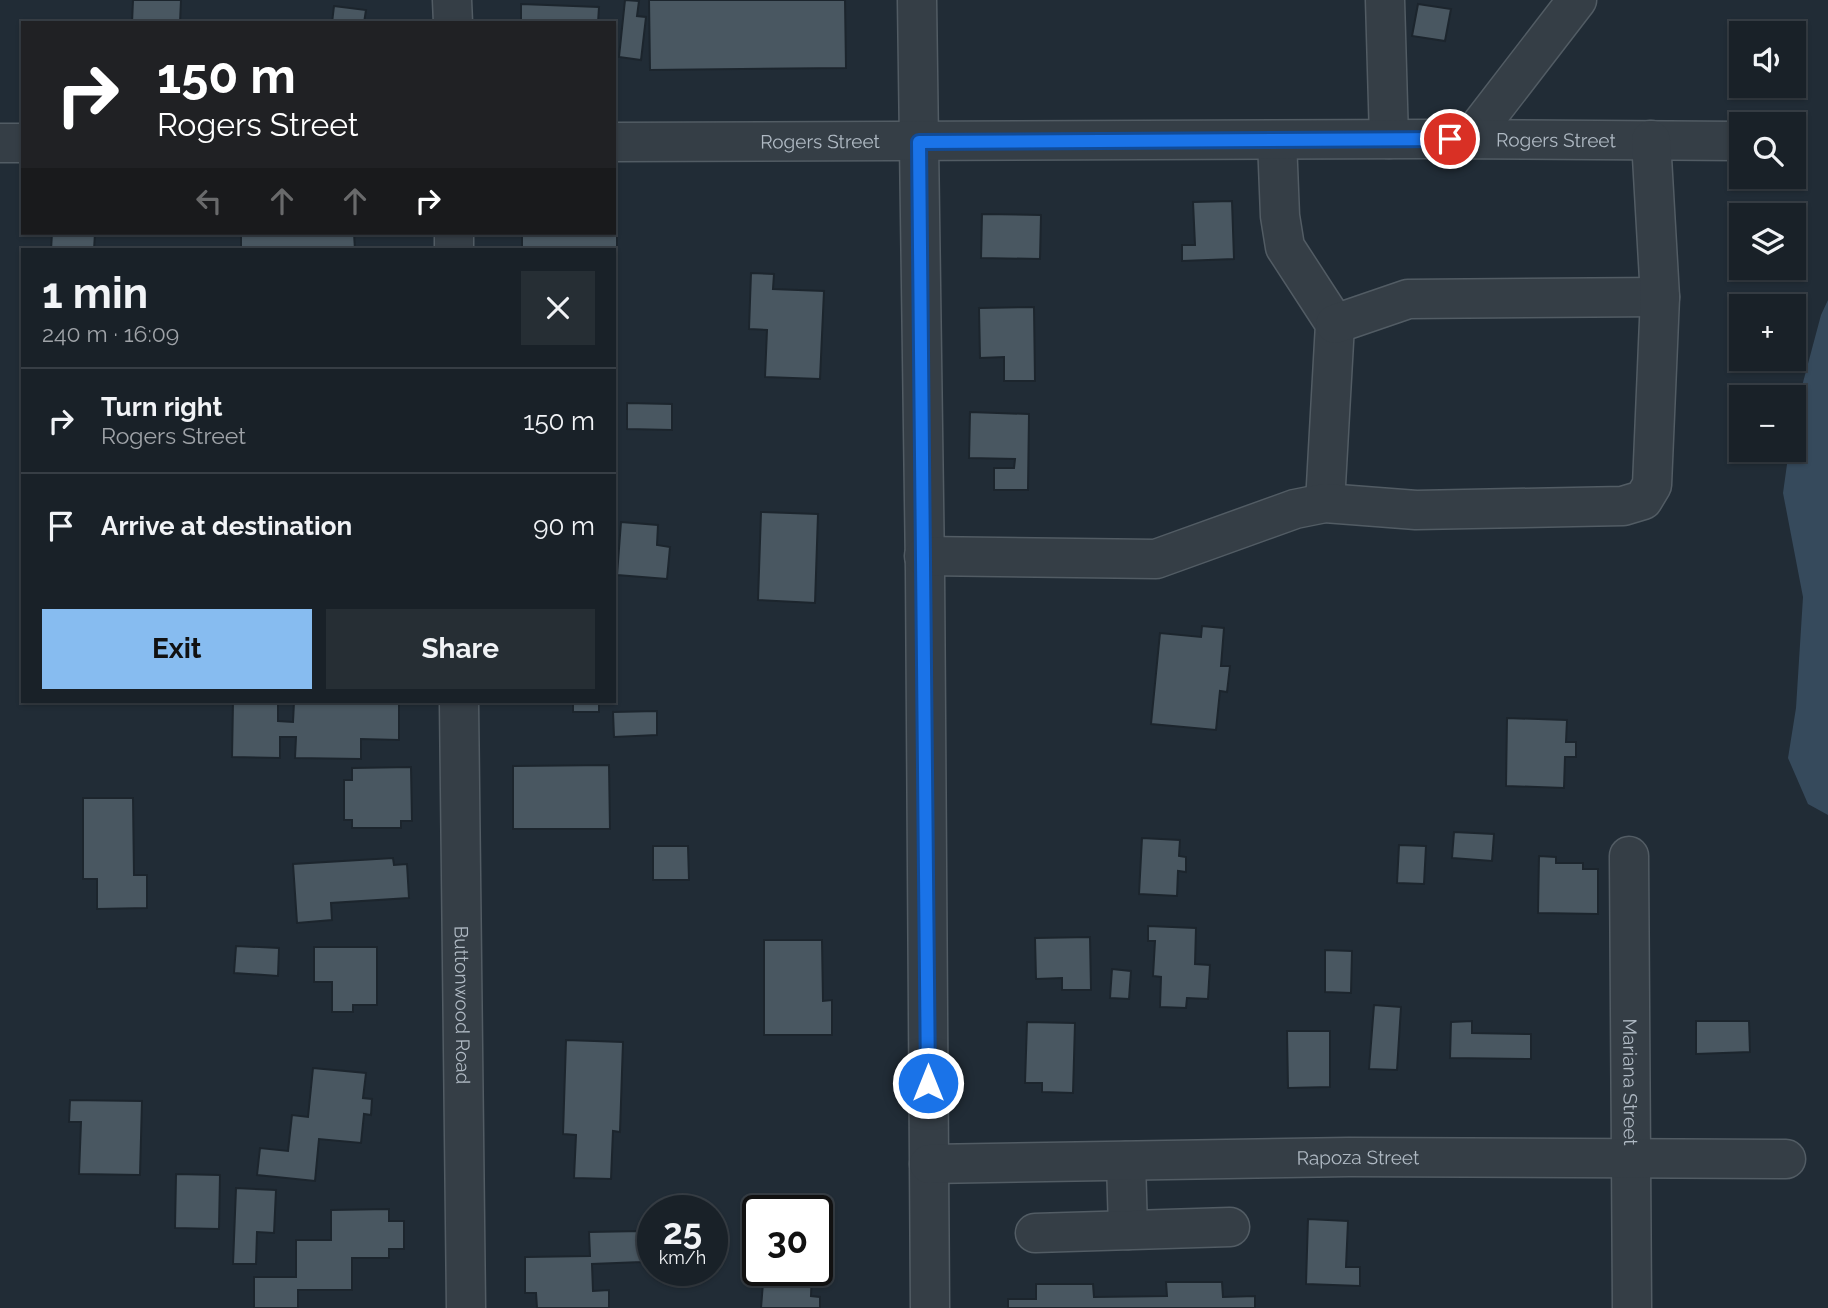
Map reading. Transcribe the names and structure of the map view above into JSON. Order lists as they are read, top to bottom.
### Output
{
  "streets": {
    "street": [
      "Rogers Street",
      "Buttonwood Road",
      "Mariana Street",
      "Rapoza Street"
    ]
  },
  "crossings": [
    ["Mariana Street", "Rapoza Street"]
  ],
  "page": {
    "map_buttons": ["+", "−"],
    "turn": ["150 m", "Rogers Street"],
    "heading": ["1 min", "240 m · 16:09"],
    "list": [
      {
        "name": "Turn right",
        "note": "Rogers Street",
        "value": "150 m"
      },
      {
        "name": "Arrive at destination",
        "value": "90 m"
      }
    ],
    "buttons": ["Exit", "Share"],
    "speed": "25 km/h",
    "limit": "30"
  }
}
